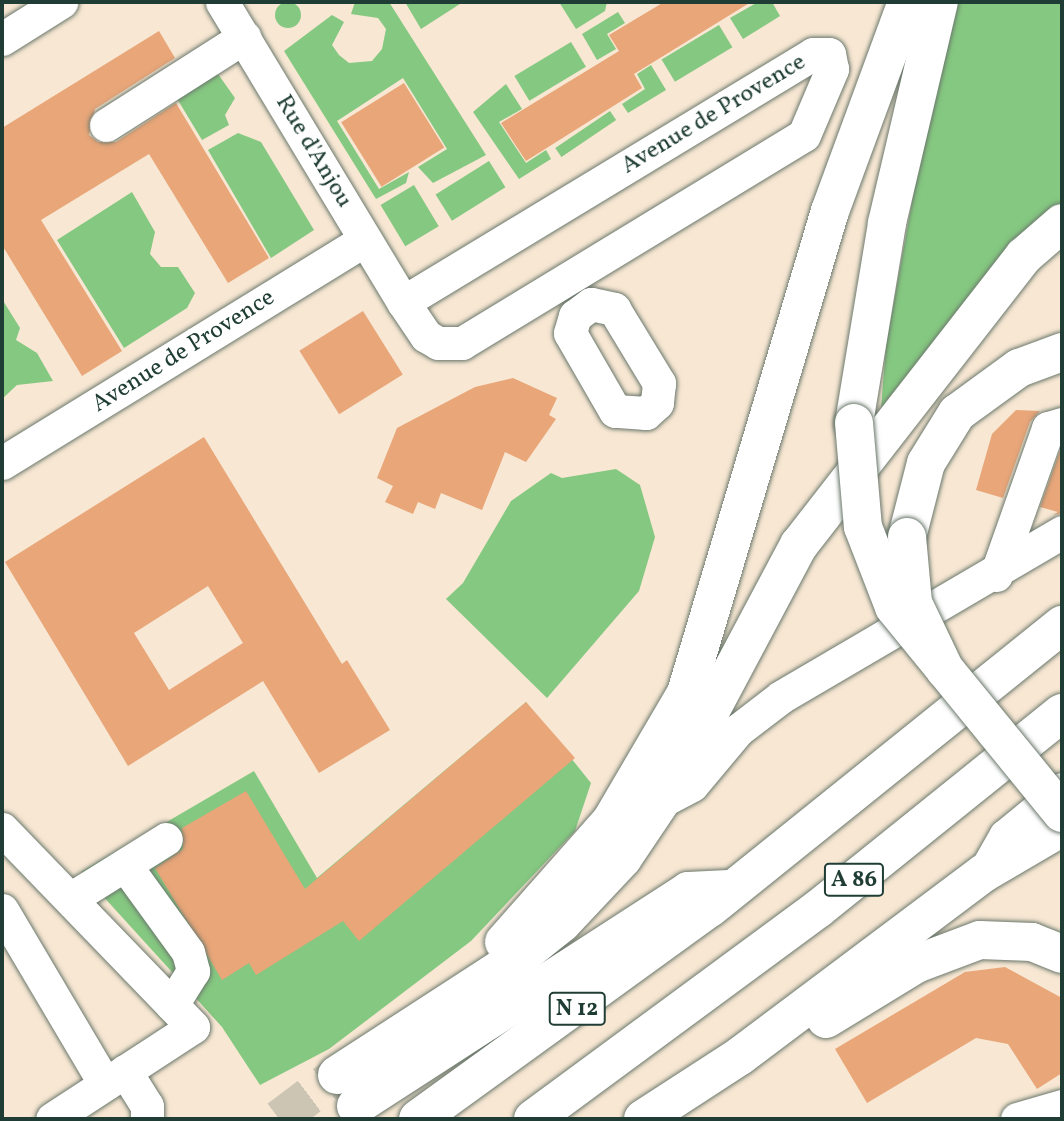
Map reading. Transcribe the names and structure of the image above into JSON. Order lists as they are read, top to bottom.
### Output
{
  "streets": {
    "main road": ["A 86", "N 12"],
    "street": ["Avenue de Provence", "Rue d'Anjou"]
  },
  "crossings": [
    ["Avenue de Provence", "Rue d'Anjou"],
    ["A 86", "N 12"]
  ]
}
